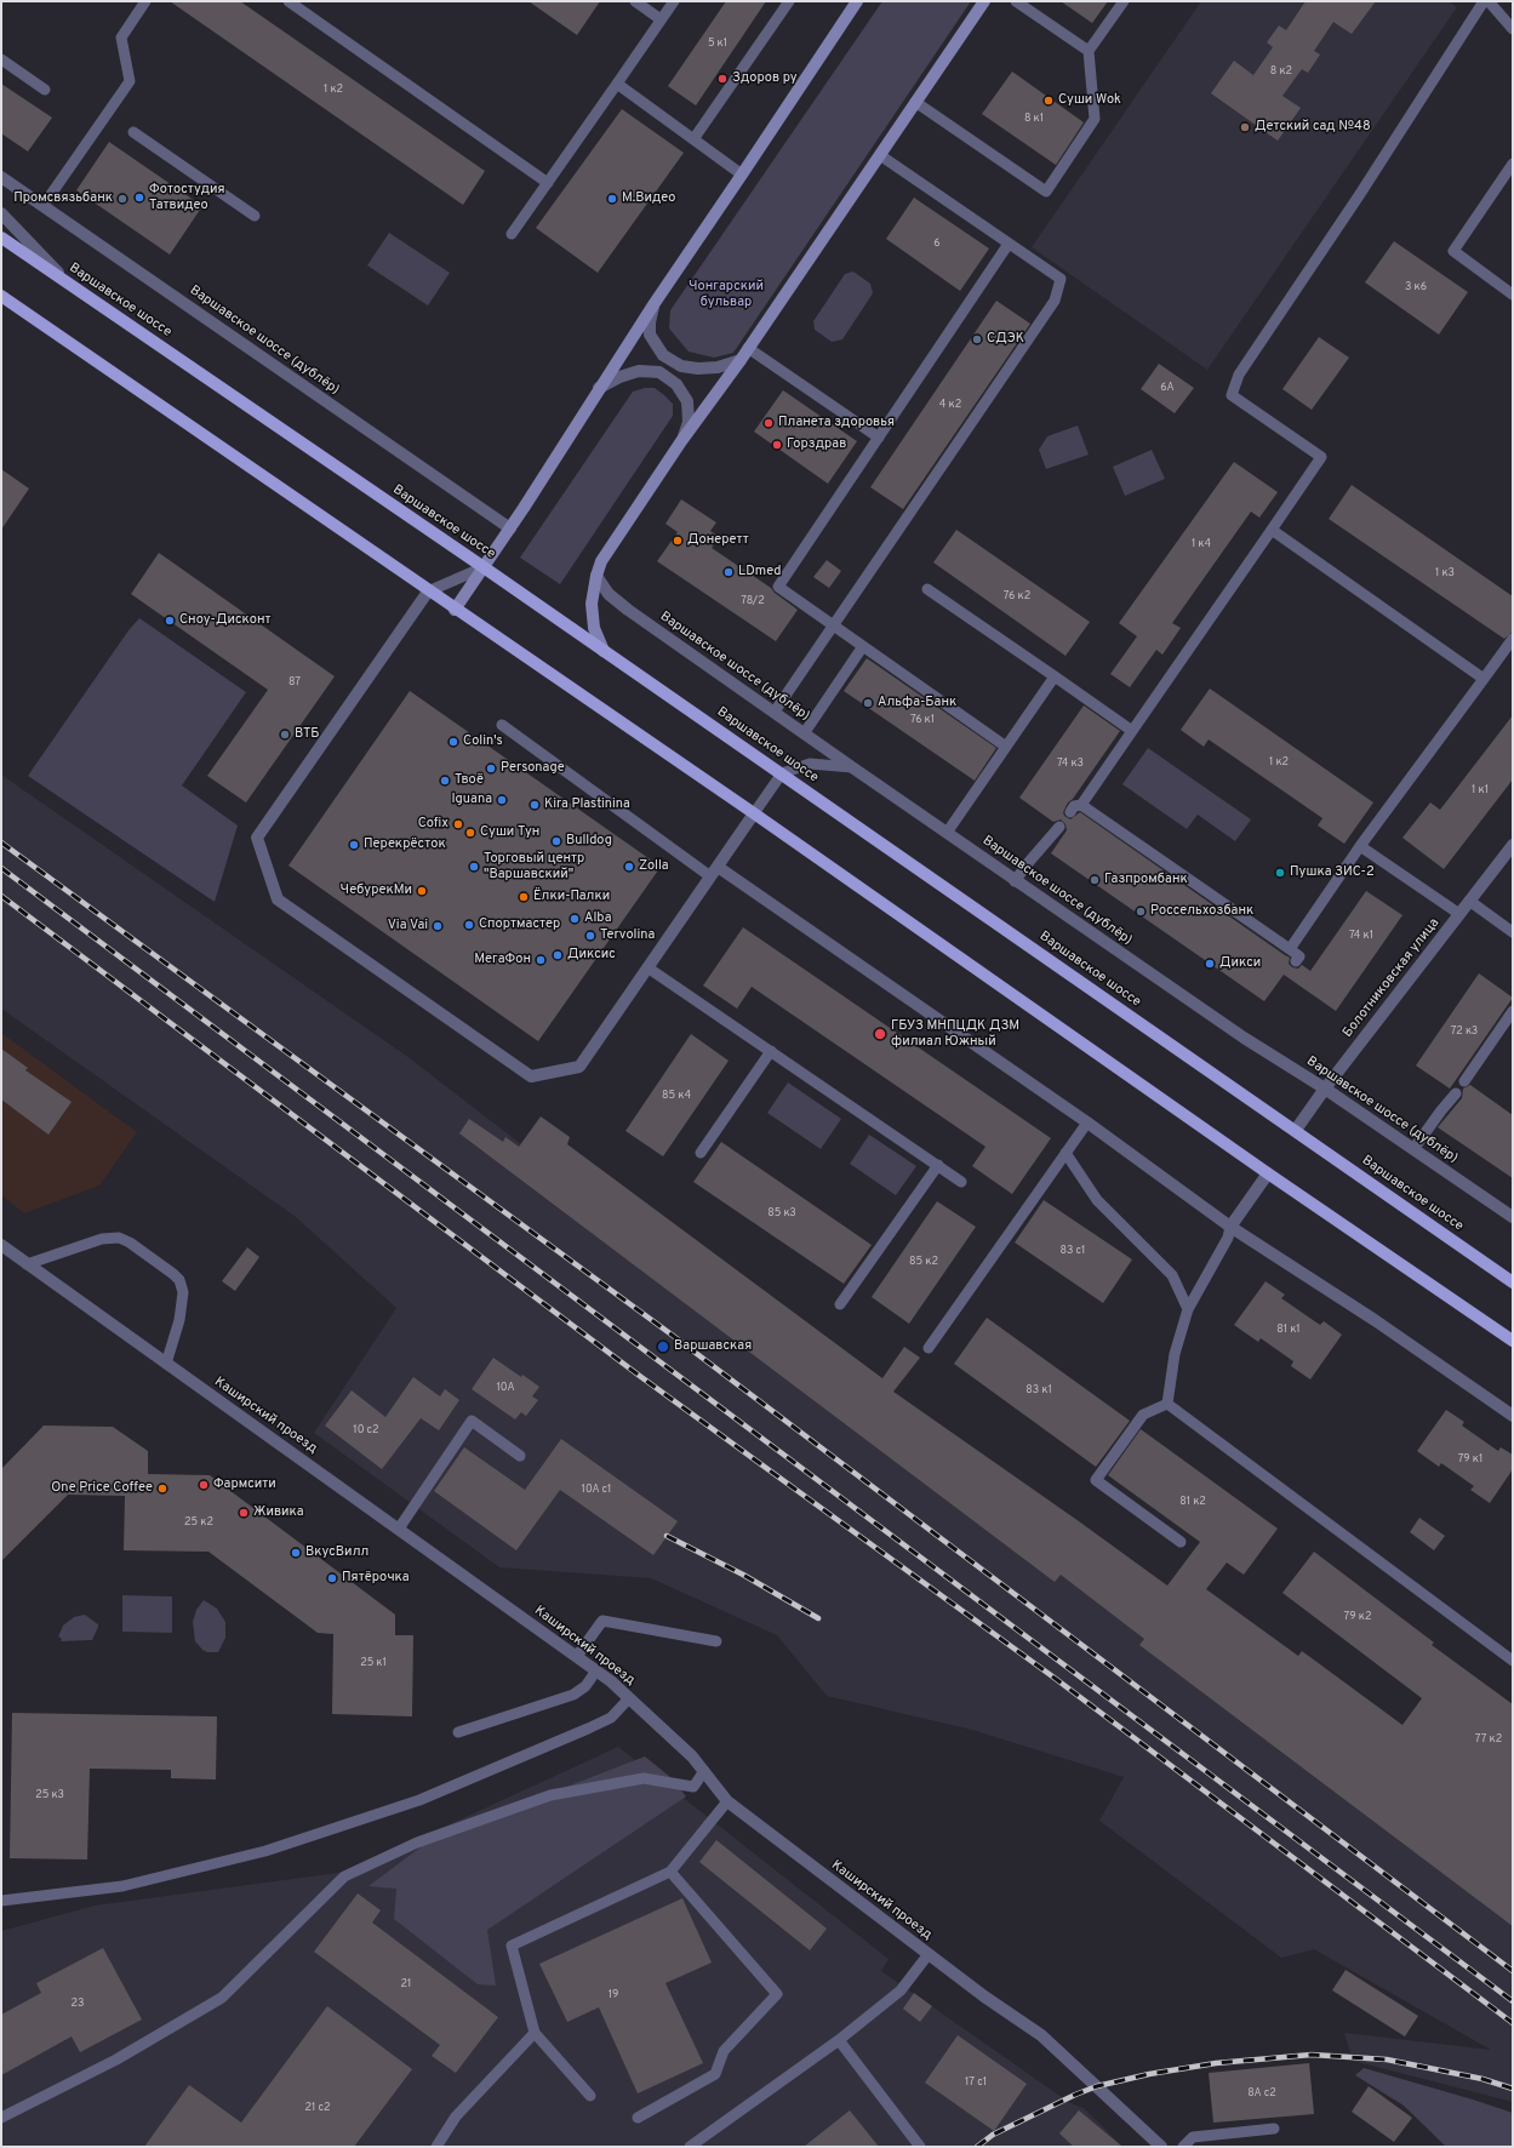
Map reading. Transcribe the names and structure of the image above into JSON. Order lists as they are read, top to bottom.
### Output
{
  "streets": {
    "main road": ["Варшавское шоссе"],
    "street": ["Варшавское шоссе (дублёр)", "Болотниковская улица", "Каширский проезд"]
  },
  "crossings": [
    ["Варшавское шоссе", "Болотниковская улица"],
    ["Варшавское шоссе (дублёр)", "Болотниковская улица"]
  ],
  "parks": ["Чонгарский бульвар"],
  "places": [
    "Здоров ру",
    "Суши Wok",
    "Детский сад №48",
    "Фотостудия Татвидео",
    "Промсвязьбанк",
    "М.Видео",
    "СДЭК",
    "Планета здоровья",
    "Горздрав",
    "Донеретт",
    "LDmed",
    "Сноу-Дисконт",
    "Альфа-Банк",
    "ВТБ",
    "Colin's",
    "Personage",
    "Твоё",
    "Iguana",
    "Kira Plastinina",
    "Cofix",
    "Суши Тун",
    "Bulldog",
    "Перекрёсток",
    "Торговый центр \"Варшавский\"",
    "Zolla",
    "Пушка ЗИС-2",
    "Газпромбанк",
    "ЧебурекМи",
    "Ёлки-Палки",
    "Россельхозбанк",
    "Alba",
    "Спортмастер",
    "Via Vai",
    "Tervolina",
    "Диксис",
    "МегаФон",
    "Дикси",
    "ГБУЗ МНПЦДК ДЗМ филиал Южный",
    "Варшавская",
    "Фармсити",
    "One Price Coffee",
    "Живика",
    "ВкусВилл",
    "Пятёрочка"
  ],
  "house_numbers": [
    "5 к1",
    "8 к2",
    "1 к2",
    "8 к1",
    "6",
    "3 к6",
    "6А",
    "4 к2",
    "1 к4",
    "1 к3",
    "76 к2",
    "78/2",
    "87",
    "76 к1",
    "1 к2",
    "74 к3",
    "1 к1",
    "74 к1",
    "72 к3",
    "85 к4",
    "85 к3",
    "83 с1",
    "85 к2",
    "81 к1",
    "10А",
    "83 к1",
    "10 с2",
    "79 к1",
    "10А с1",
    "81 к2",
    "25 к2",
    "79 к2",
    "25 к1",
    "77 к2",
    "25 к3",
    "21",
    "19",
    "23",
    "17 с1",
    "8А с2",
    "21 с2"
  ]
}
